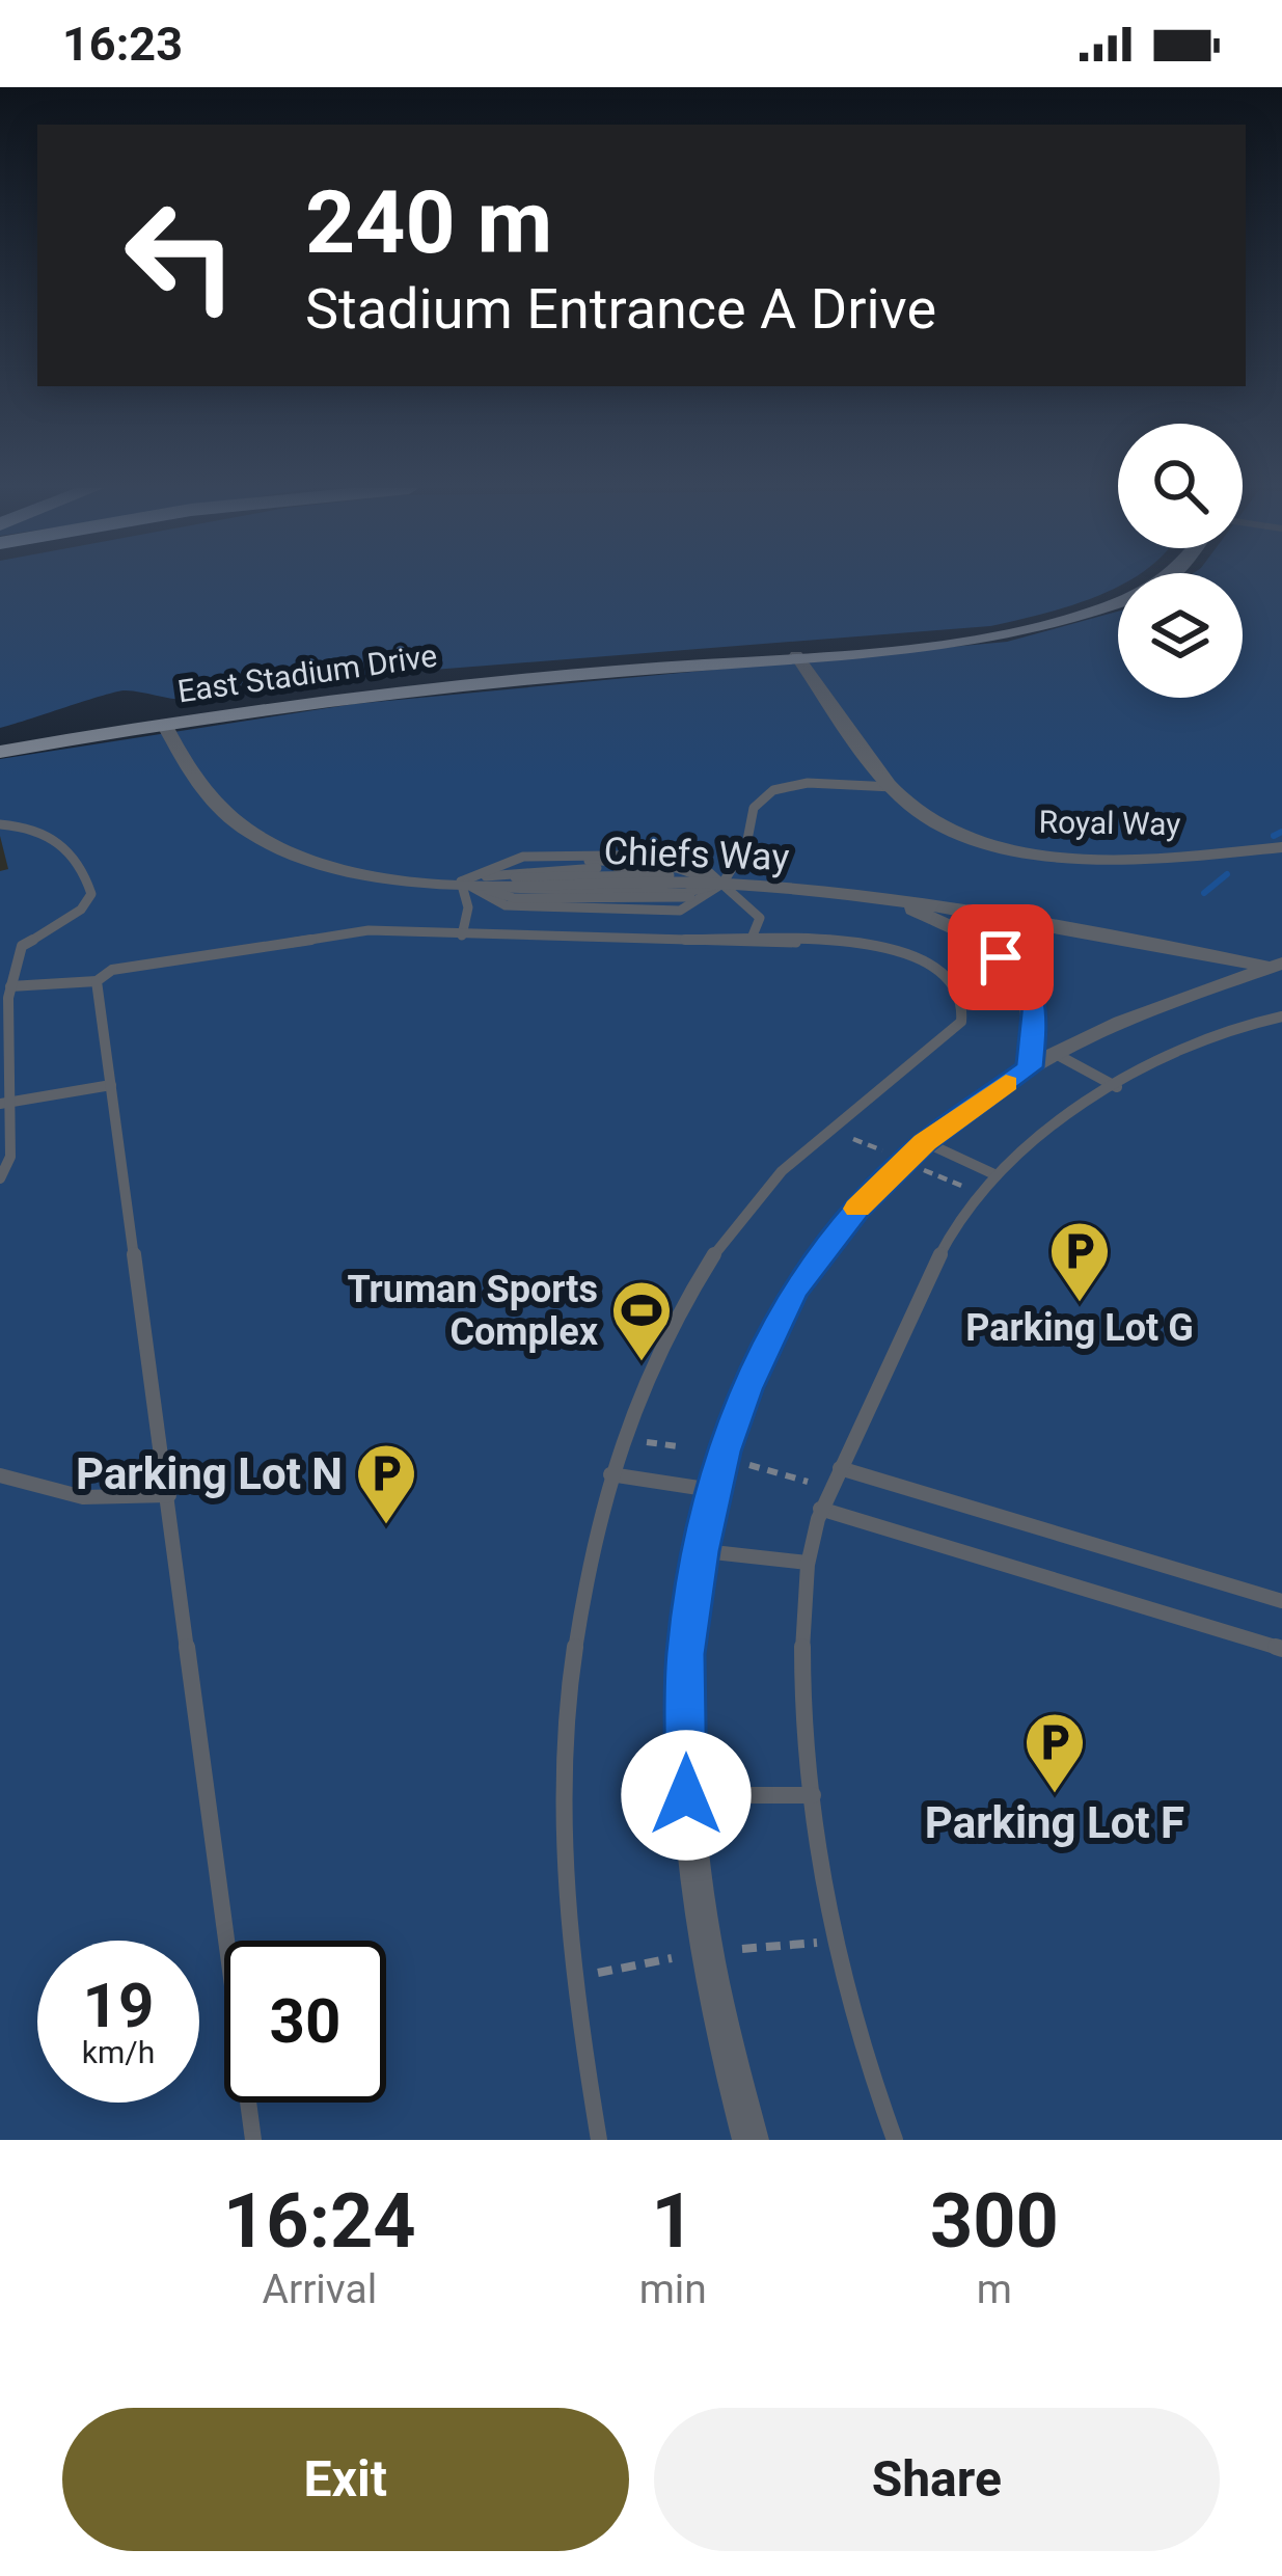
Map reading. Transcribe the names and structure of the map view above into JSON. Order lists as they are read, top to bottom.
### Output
{
  "streets": {
    "main road": ["East Stadium Drive"],
    "street": ["Royal Way", "Chiefs Way"]
  },
  "crossings": [
    ["East Stadium Drive", "Royal Way"],
    ["East Stadium Drive", "Chiefs Way"]
  ],
  "places": {
    "parking": ["Parking Lot G", "Parking Lot N", "Parking Lot F"],
    "sports": ["Truman Sports Complex"]
  },
  "page": {
    "status": "16:23",
    "turn": ["240 m", "Stadium Entrance A Drive"],
    "speed": "19 km/h",
    "limit": "30",
    "eta": [
      "16:24",
      "Arrival",
      "1",
      "min",
      "300",
      "m"
    ],
    "buttons": ["Exit", "Share"]
  }
}
